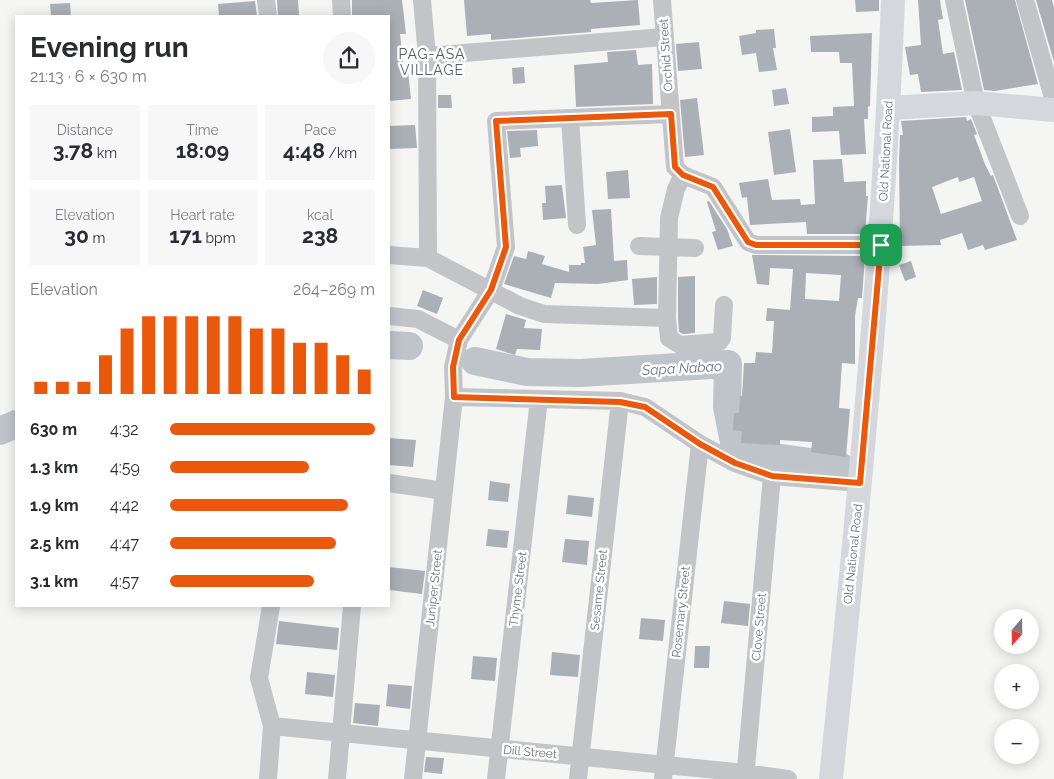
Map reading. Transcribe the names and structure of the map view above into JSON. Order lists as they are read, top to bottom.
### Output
{
  "streets": {
    "main road": ["Old National Road"],
    "street": [
      "Orchid Street",
      "Juniper Street",
      "Thyme Street",
      "Sesame Street",
      "Rosemary Street",
      "Clove Street",
      "Dill Street"
    ]
  },
  "crossings": [
    ["Juniper Street", "Dill Street"],
    ["Thyme Street", "Dill Street"],
    ["Sesame Street", "Dill Street"],
    ["Rosemary Street", "Dill Street"],
    ["Clove Street", "Dill Street"]
  ],
  "districts": ["PAG-ASA VILLAGE"],
  "water": ["Sapa Nabao"],
  "north": "bottom",
  "page": {
    "heading": ["Evening run", "21:13 · 6 × 630 m"],
    "stats": [
      ["Distance", "3.78 km"],
      ["Time", "18:09"],
      ["Pace", "4:48 /km"],
      ["Elevation", "30 m"],
      ["Heart rate", "171 bpm"],
      ["kcal", "238"]
    ],
    "chart": ["Elevation", "264–269 m"],
    "list": [
      {
        "name": "630 m",
        "note": "4:32"
      },
      {
        "name": "1.3 km",
        "note": "4:59"
      },
      {
        "name": "1.9 km",
        "note": "4:42"
      },
      {
        "name": "2.5 km",
        "note": "4:47"
      },
      {
        "name": "3.1 km",
        "note": "4:57"
      }
    ],
    "map_buttons": ["+", "−"]
  }
}
